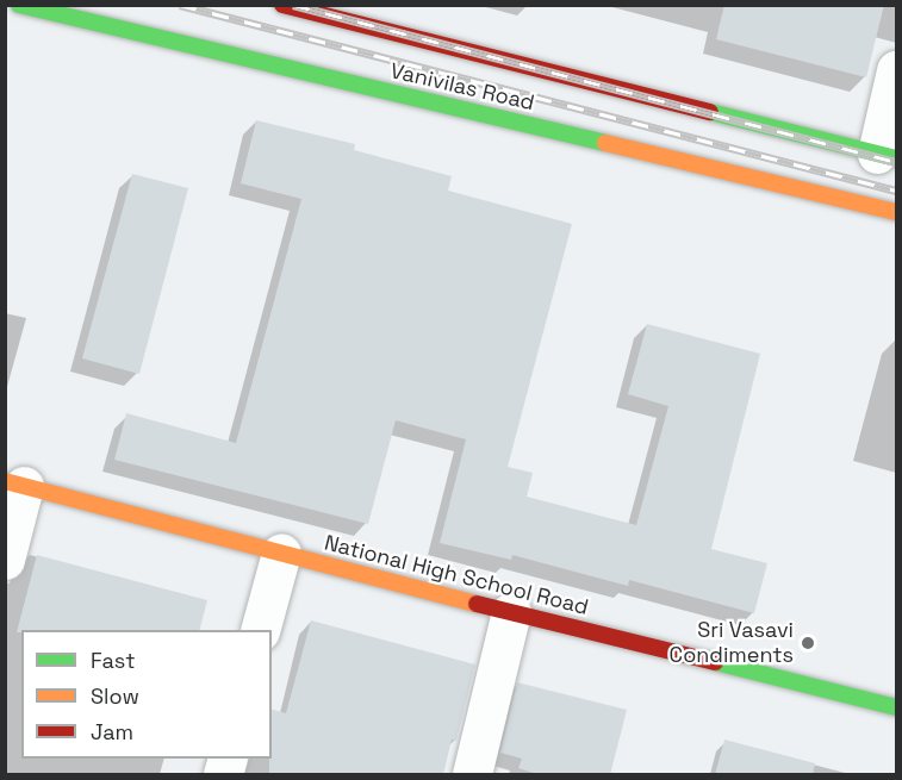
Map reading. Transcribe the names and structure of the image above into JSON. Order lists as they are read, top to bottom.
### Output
{
  "streets": {
    "main road": ["Vanivilas Road", "National High School Road"]
  },
  "places": ["Sri Vasavi Condiments"],
  "legend": ["Fast", "Slow", "Jam"]
}
